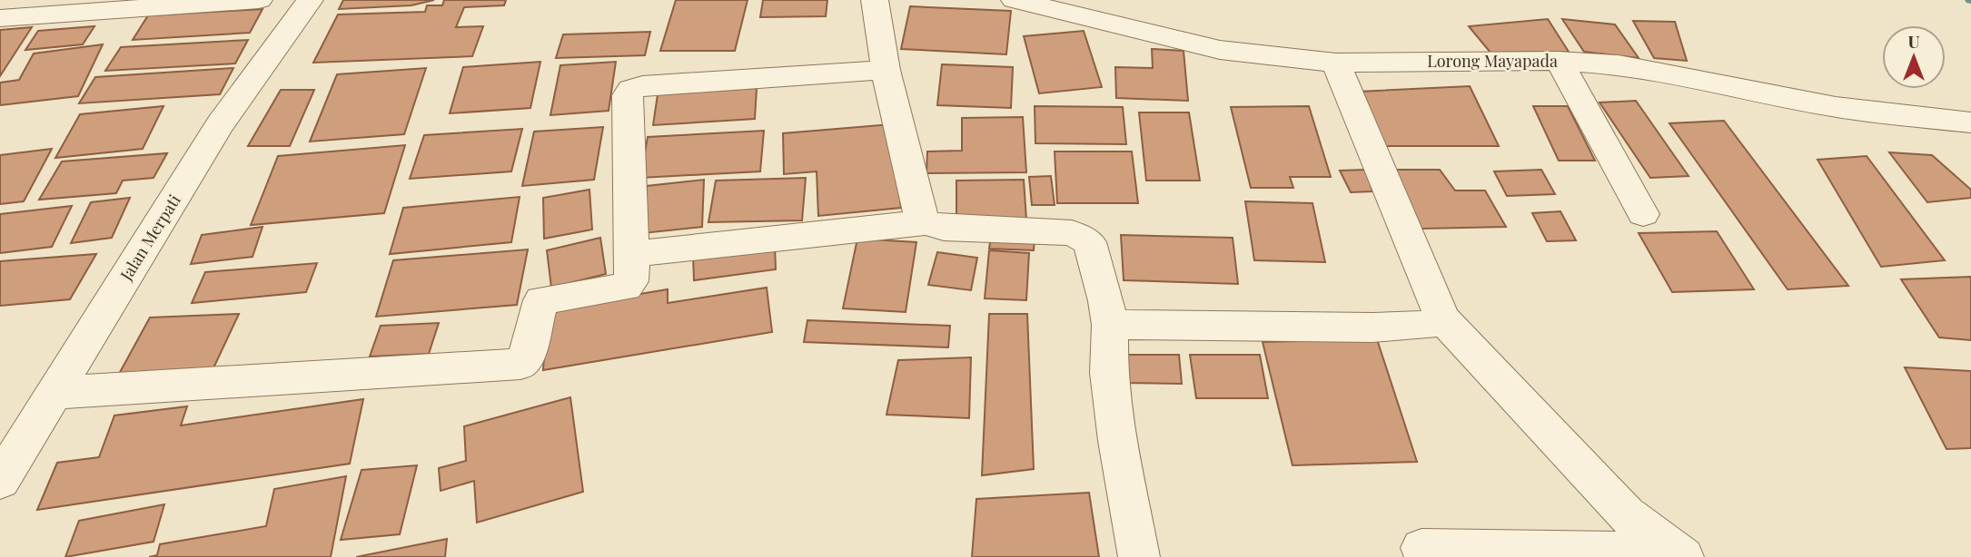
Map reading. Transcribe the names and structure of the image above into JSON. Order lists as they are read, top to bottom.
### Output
{
  "streets": {
    "street": ["Lorong Mayapada", "Jalan Merpati"]
  },
  "north": "top"
}
